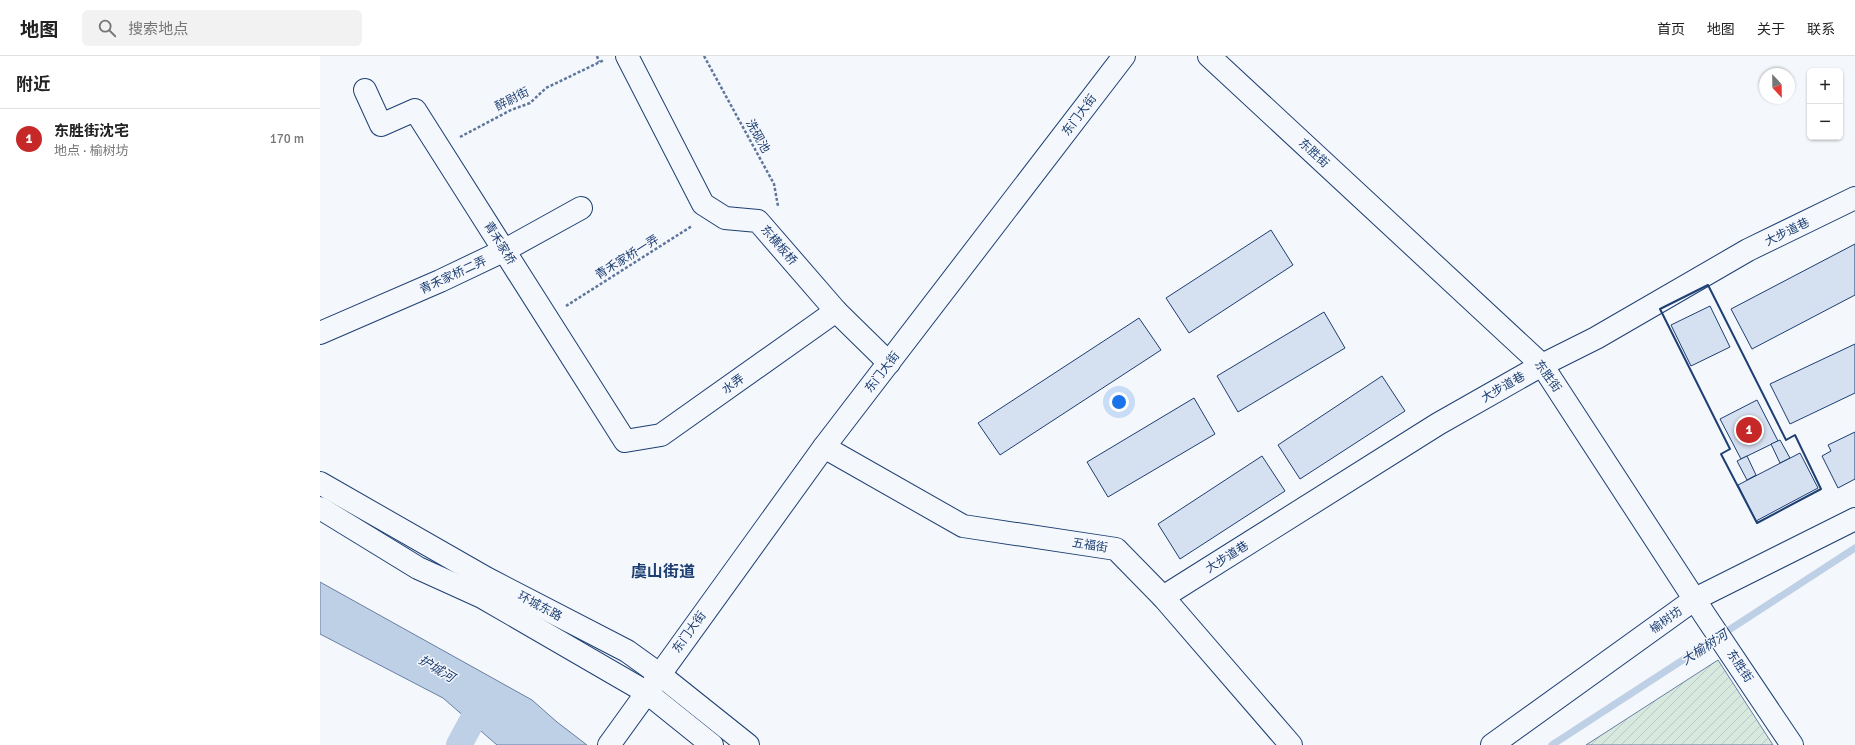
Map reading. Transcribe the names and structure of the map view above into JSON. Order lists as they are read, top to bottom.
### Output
{
  "streets": {
    "street": [
      "东门大街",
      "东胜街",
      "大步道巷",
      "青禾家桥",
      "东横板桥",
      "青禾家桥二弄",
      "水弄",
      "五福街",
      "环城东路",
      "榆树坊"
    ],
    "path": ["醉尉街", "洗砚池", "青禾家桥一弄"]
  },
  "crossings": [
    ["醉尉街", "青禾家桥"],
    ["东门大街", "东横板桥"],
    ["东门大街", "五福街"],
    ["东门大街", "环城东路"],
    ["洗砚池", "东横板桥"],
    ["东胜街", "大步道巷"],
    ["东胜街", "榆树坊"],
    ["大步道巷", "五福街"],
    ["青禾家桥", "青禾家桥一弄"],
    ["青禾家桥", "青禾家桥二弄"],
    ["青禾家桥", "水弄"],
    ["东横板桥", "青禾家桥一弄"],
    ["东横板桥", "水弄"]
  ],
  "districts": ["虞山街道"],
  "water": ["大榆树河", "护城河"],
  "north": "bottom",
  "page": {
    "header": "地图",
    "search": "搜索地点",
    "nav": [
      "首页",
      "地图",
      "关于",
      "联系"
    ],
    "heading": "附近",
    "map_buttons": ["+", "−"],
    "list": [
      {
        "mark": "1",
        "name": "东胜街沈宅",
        "note": "地点 · 榆树坊",
        "value": "170 m"
      }
    ],
    "pins": "1"
  }
}
